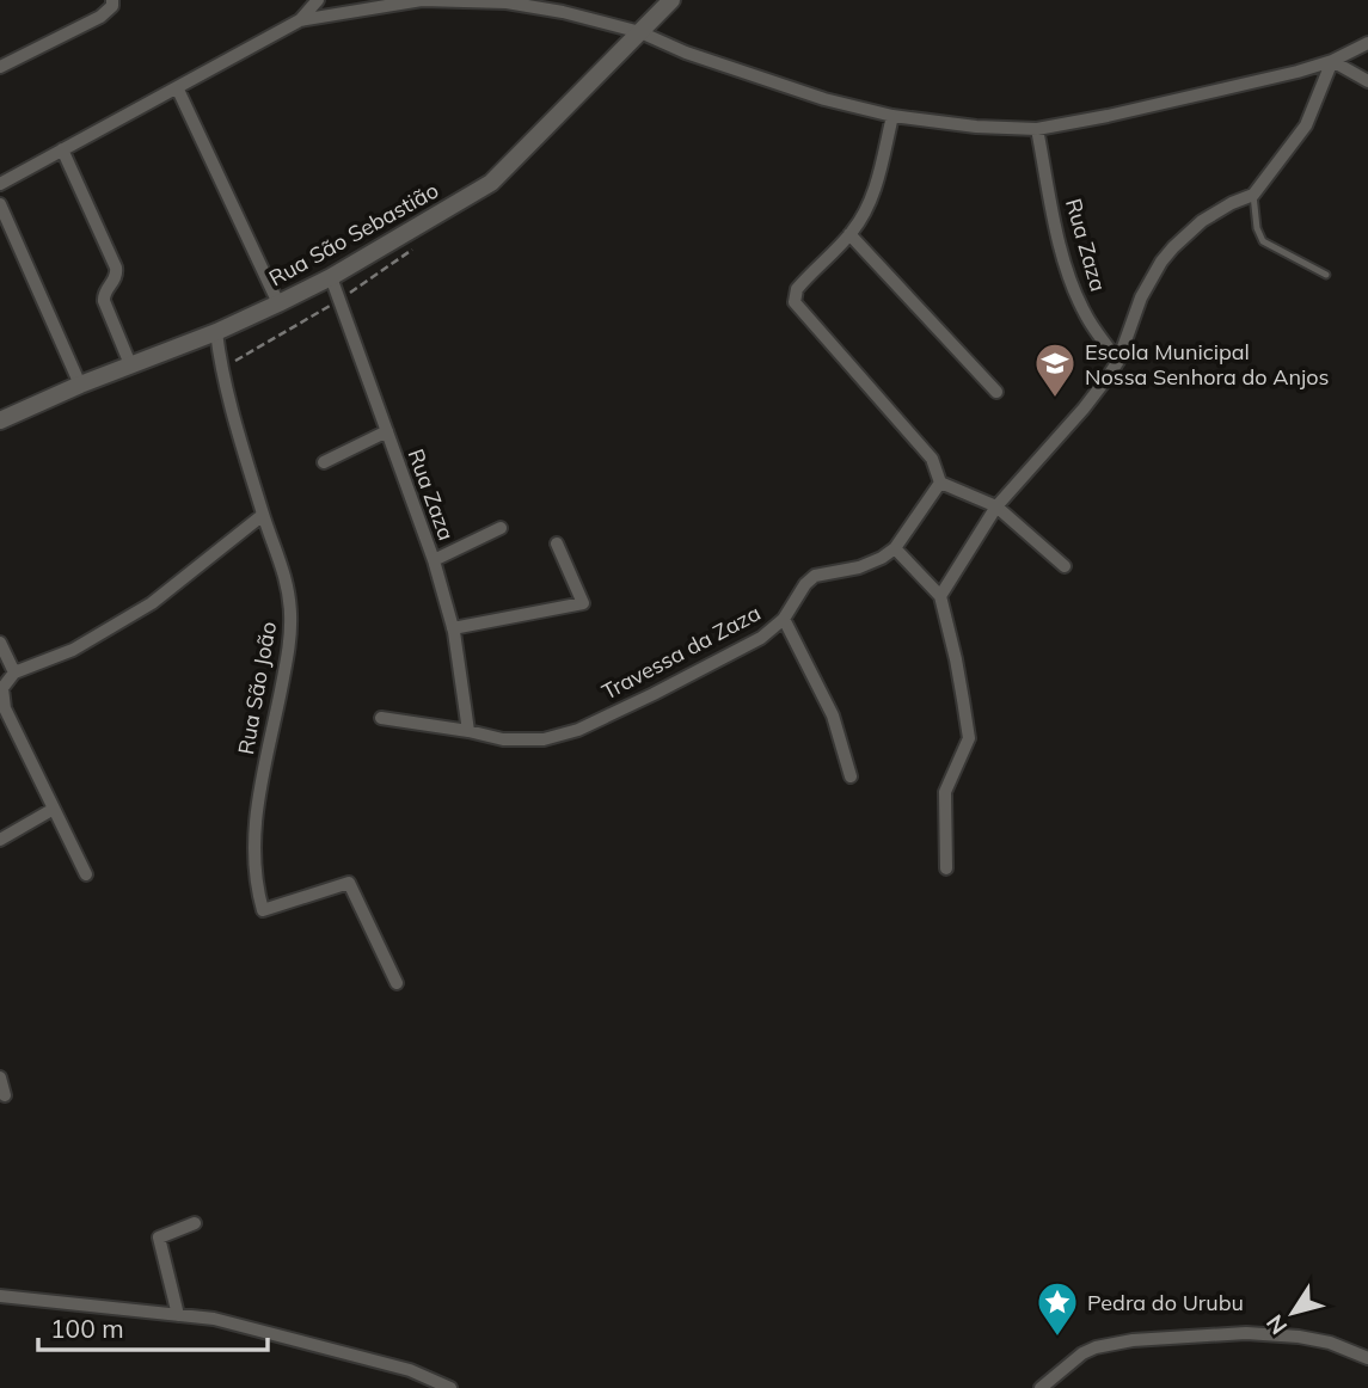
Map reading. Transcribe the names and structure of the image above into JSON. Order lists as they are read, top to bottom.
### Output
{
  "streets": {
    "street": [
      "Rua São Sebastião",
      "Rua Zaza",
      "Travessa da Zaza",
      "Rua São João"
    ]
  },
  "crossings": [
    ["Rua São Sebastião", "Rua Zaza"],
    ["Rua São Sebastião", "Rua São João"],
    ["Rua Zaza", "Travessa da Zaza"]
  ],
  "places": {
    "school or university": ["Escola Municipal Nossa Senhora do Anjos"],
    "place": ["Pedra do Urubu"]
  },
  "scale_bar": "100 m",
  "north": "bottom left"
}
